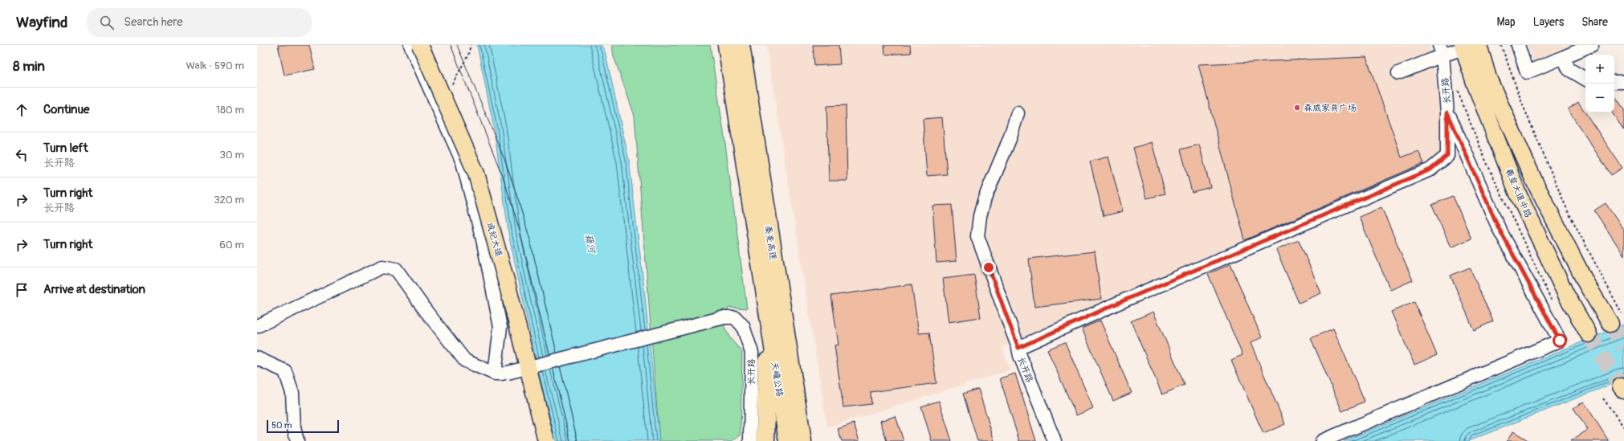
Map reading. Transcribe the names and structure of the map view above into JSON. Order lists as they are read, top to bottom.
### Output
{
  "streets": {
    "highway": ["秦麦高速", "天巉公路"],
    "main road": ["羲皇大道中路", "成纪大道"],
    "street": ["长开路"]
  },
  "crossings": [
    ["秦麦高速", "天巉公路"]
  ],
  "water": ["藉河"],
  "places": ["森威家具广场"],
  "scale_bar": "50 m",
  "page": {
    "header": "Wayfind",
    "search": "Search here",
    "nav": ["Map", "Layers", "Share"],
    "heading": ["8 min", "Walk · 590 m"],
    "map_buttons": ["+", "−"],
    "list": [
      ["Continue", "180 m"],
      ["Turn left", "长开路", "30 m"],
      ["Turn right", "长开路", "320 m"],
      ["Turn right", "60 m"],
      "Arrive at destination"
    ],
    "scale": "50 m"
  }
}
